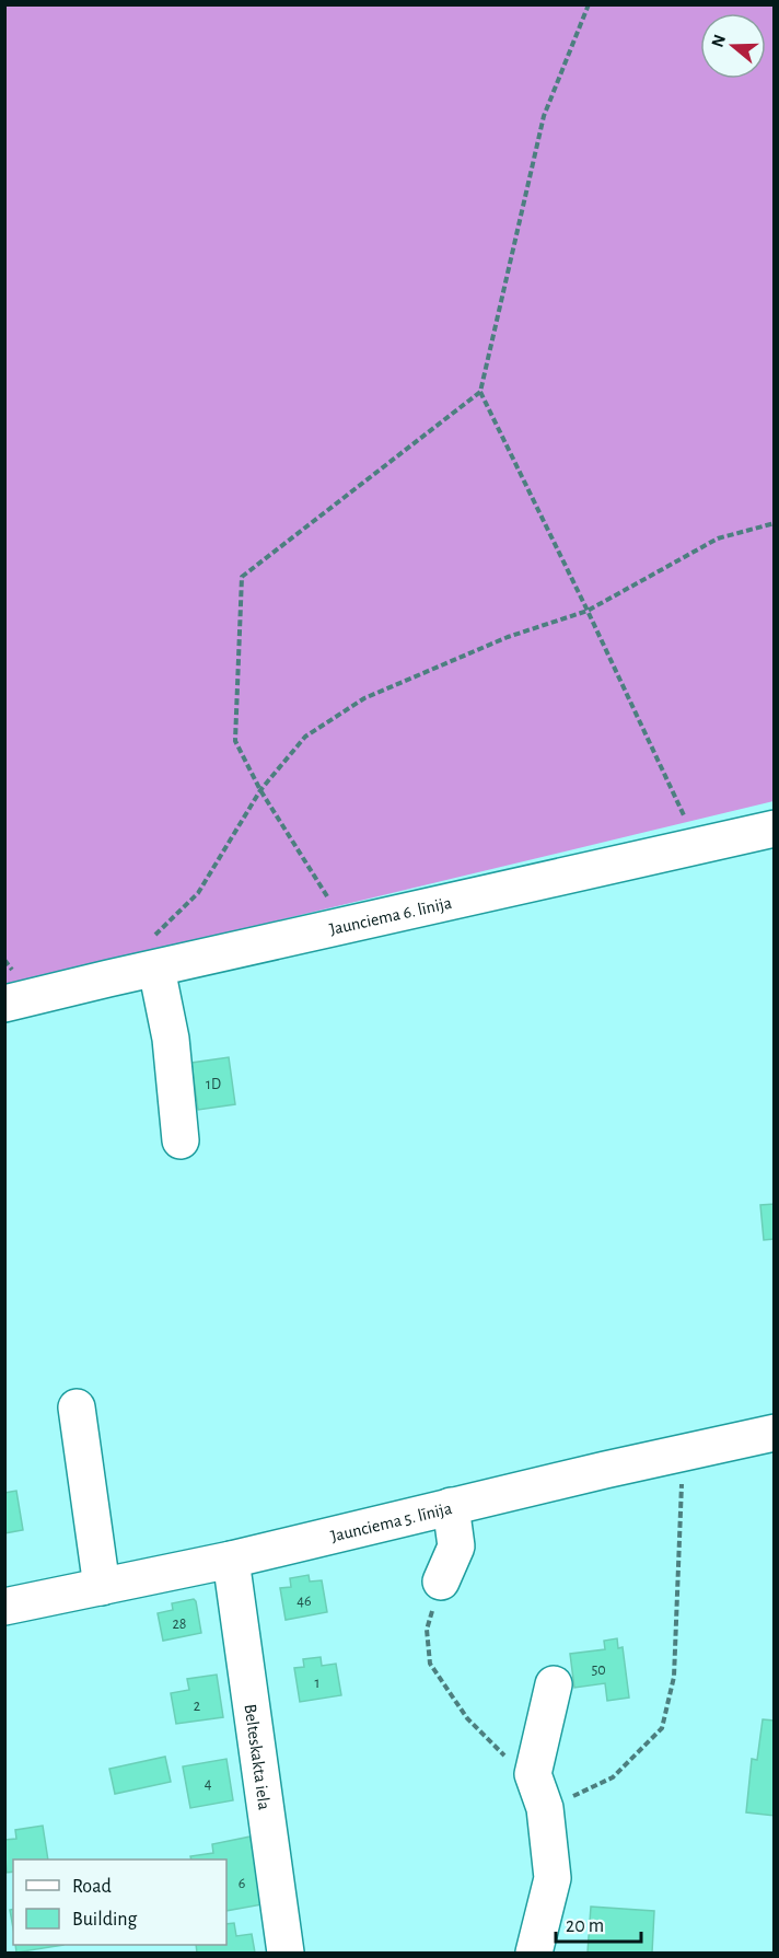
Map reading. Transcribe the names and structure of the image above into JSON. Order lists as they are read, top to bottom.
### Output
{
  "streets": {
    "street": ["Jaunciema 6. līnija", "Jaunciema 5. līnija", "Belteskakta iela"]
  },
  "crossings": [
    ["Jaunciema 5. līnija", "Belteskakta iela"]
  ],
  "house_numbers": [
    "1D",
    "46",
    "28",
    "50",
    "1",
    "2",
    "4",
    "6"
  ],
  "legend": ["Road", "Building"],
  "scale_bar": "20 m",
  "north": "left"
}
